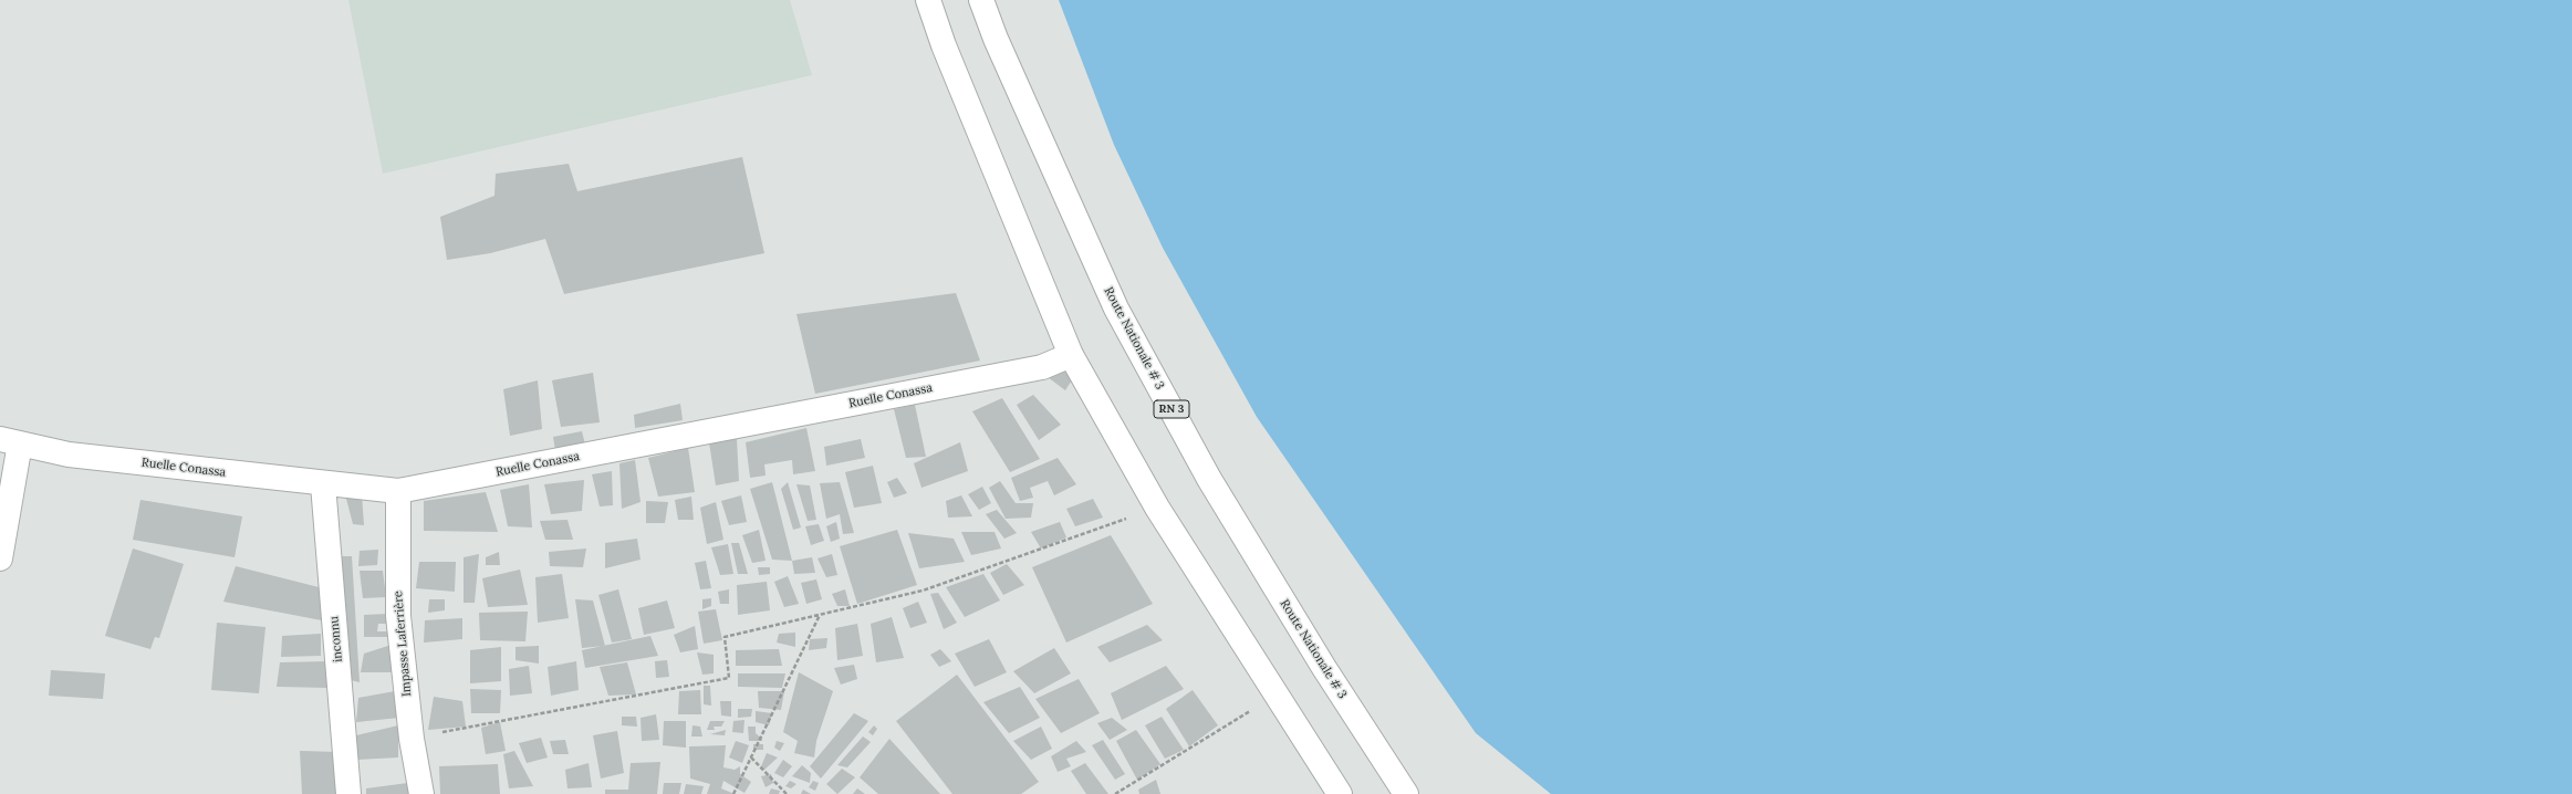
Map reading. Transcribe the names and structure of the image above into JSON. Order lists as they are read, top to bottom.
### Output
{
  "streets": {
    "street": [
      "Route Nationale # 3",
      "Ruelle Conassa",
      "RN 3",
      "inconnu",
      "Impasse Laferrière"
    ]
  },
  "crossings": [
    ["Ruelle Conassa", "inconnu"],
    ["Ruelle Conassa", "Impasse Laferrière"]
  ]
}
